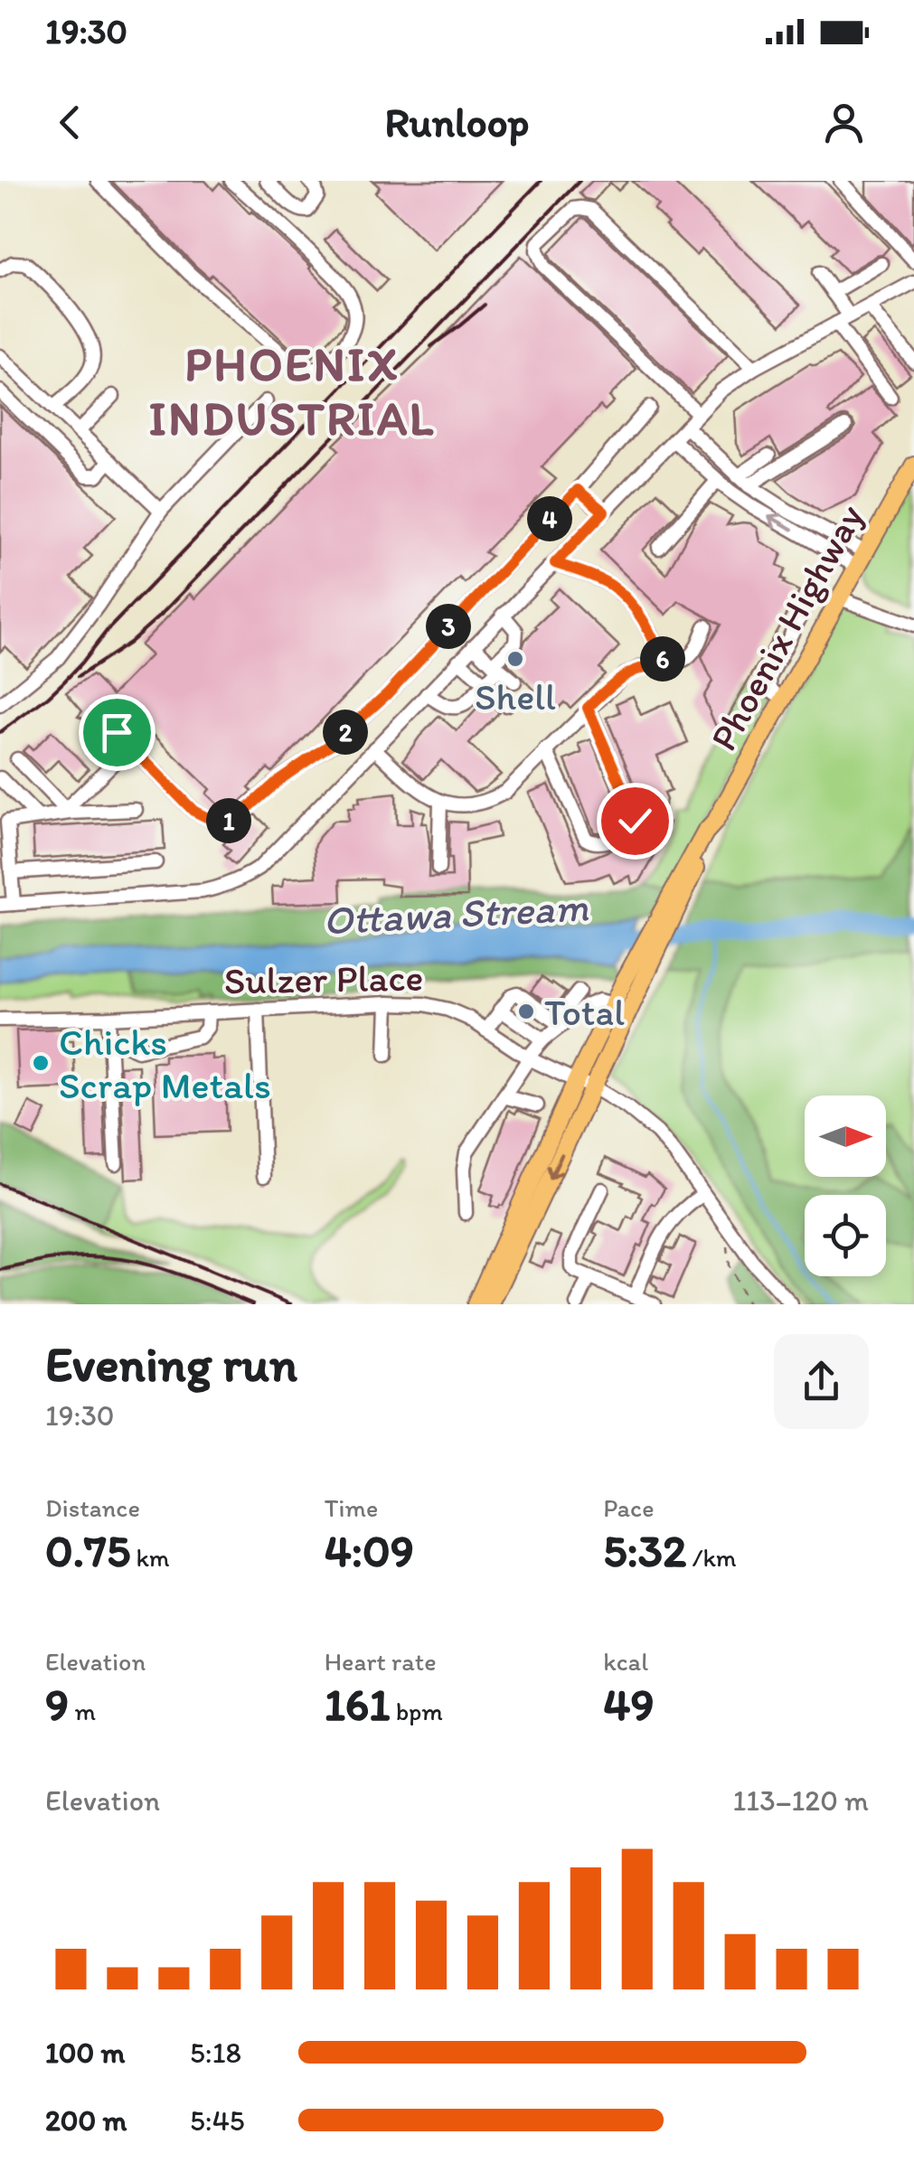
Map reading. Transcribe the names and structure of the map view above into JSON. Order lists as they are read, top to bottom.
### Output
{
  "streets": {
    "main road": ["Phoenix Highway"],
    "street": ["Sulzer Place"]
  },
  "crossings": [
    ["Phoenix Highway", "Sulzer Place"]
  ],
  "districts": ["PHOENIX INDUSTRIAL"],
  "water": ["Ottawa Stream"],
  "places": ["Shell", "Total", "Chicks Scrap Metals"],
  "north": "right",
  "page": {
    "status": "19:30",
    "header": "Runloop",
    "pins": [
      "4",
      "3",
      "6",
      "2",
      "1"
    ],
    "heading": ["Evening run", "19:30"],
    "stats": [
      ["Distance", "0.75 km"],
      ["Time", "4:09"],
      ["Pace", "5:32 /km"],
      ["Elevation", "9 m"],
      ["Heart rate", "161 bpm"],
      ["kcal", "49"]
    ],
    "chart": ["Elevation", "113–120 m"],
    "list": [
      {
        "name": "100 m",
        "note": "5:18"
      },
      {
        "name": "200 m",
        "note": "5:45"
      }
    ]
  }
}
